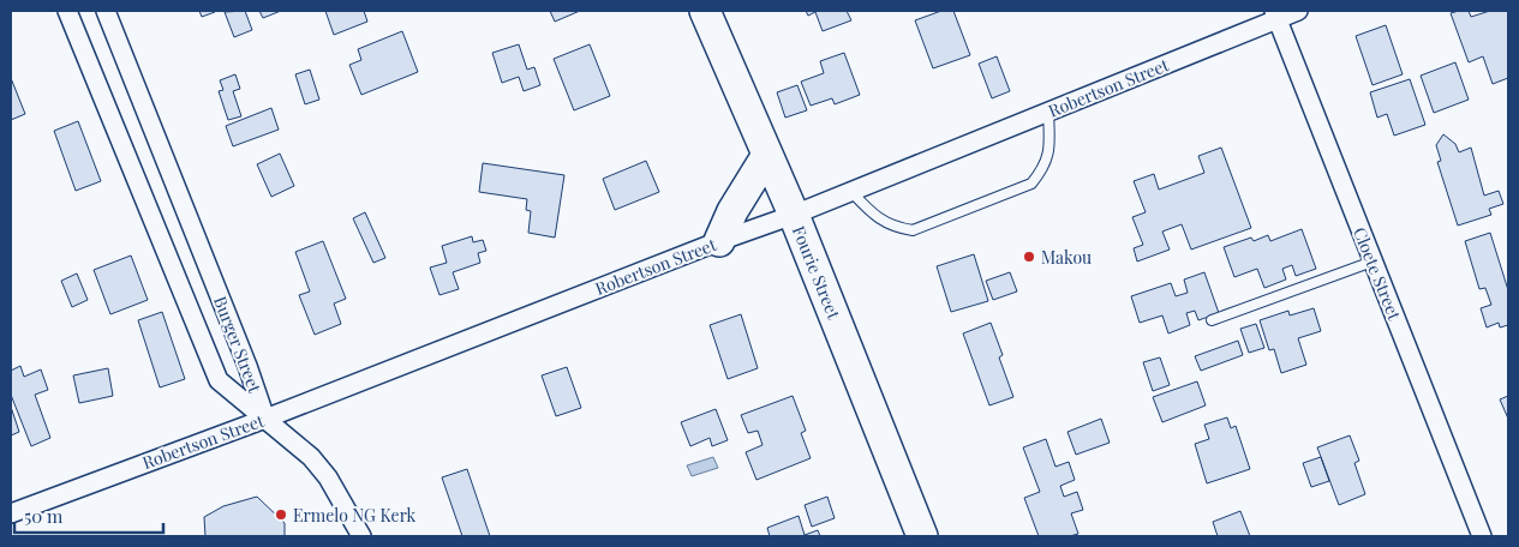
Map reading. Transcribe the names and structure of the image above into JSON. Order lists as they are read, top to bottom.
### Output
{
  "streets": {
    "highway": ["Fourie Street"],
    "street": ["Robertson Street", "Cloete Street", "Burger Street"]
  },
  "crossings": [
    ["Robertson Street", "Fourie Street"],
    ["Robertson Street", "Cloete Street"],
    ["Robertson Street", "Burger Street"]
  ],
  "places": ["Makou", "Ermelo NG Kerk"],
  "scale_bar": "50 m"
}
